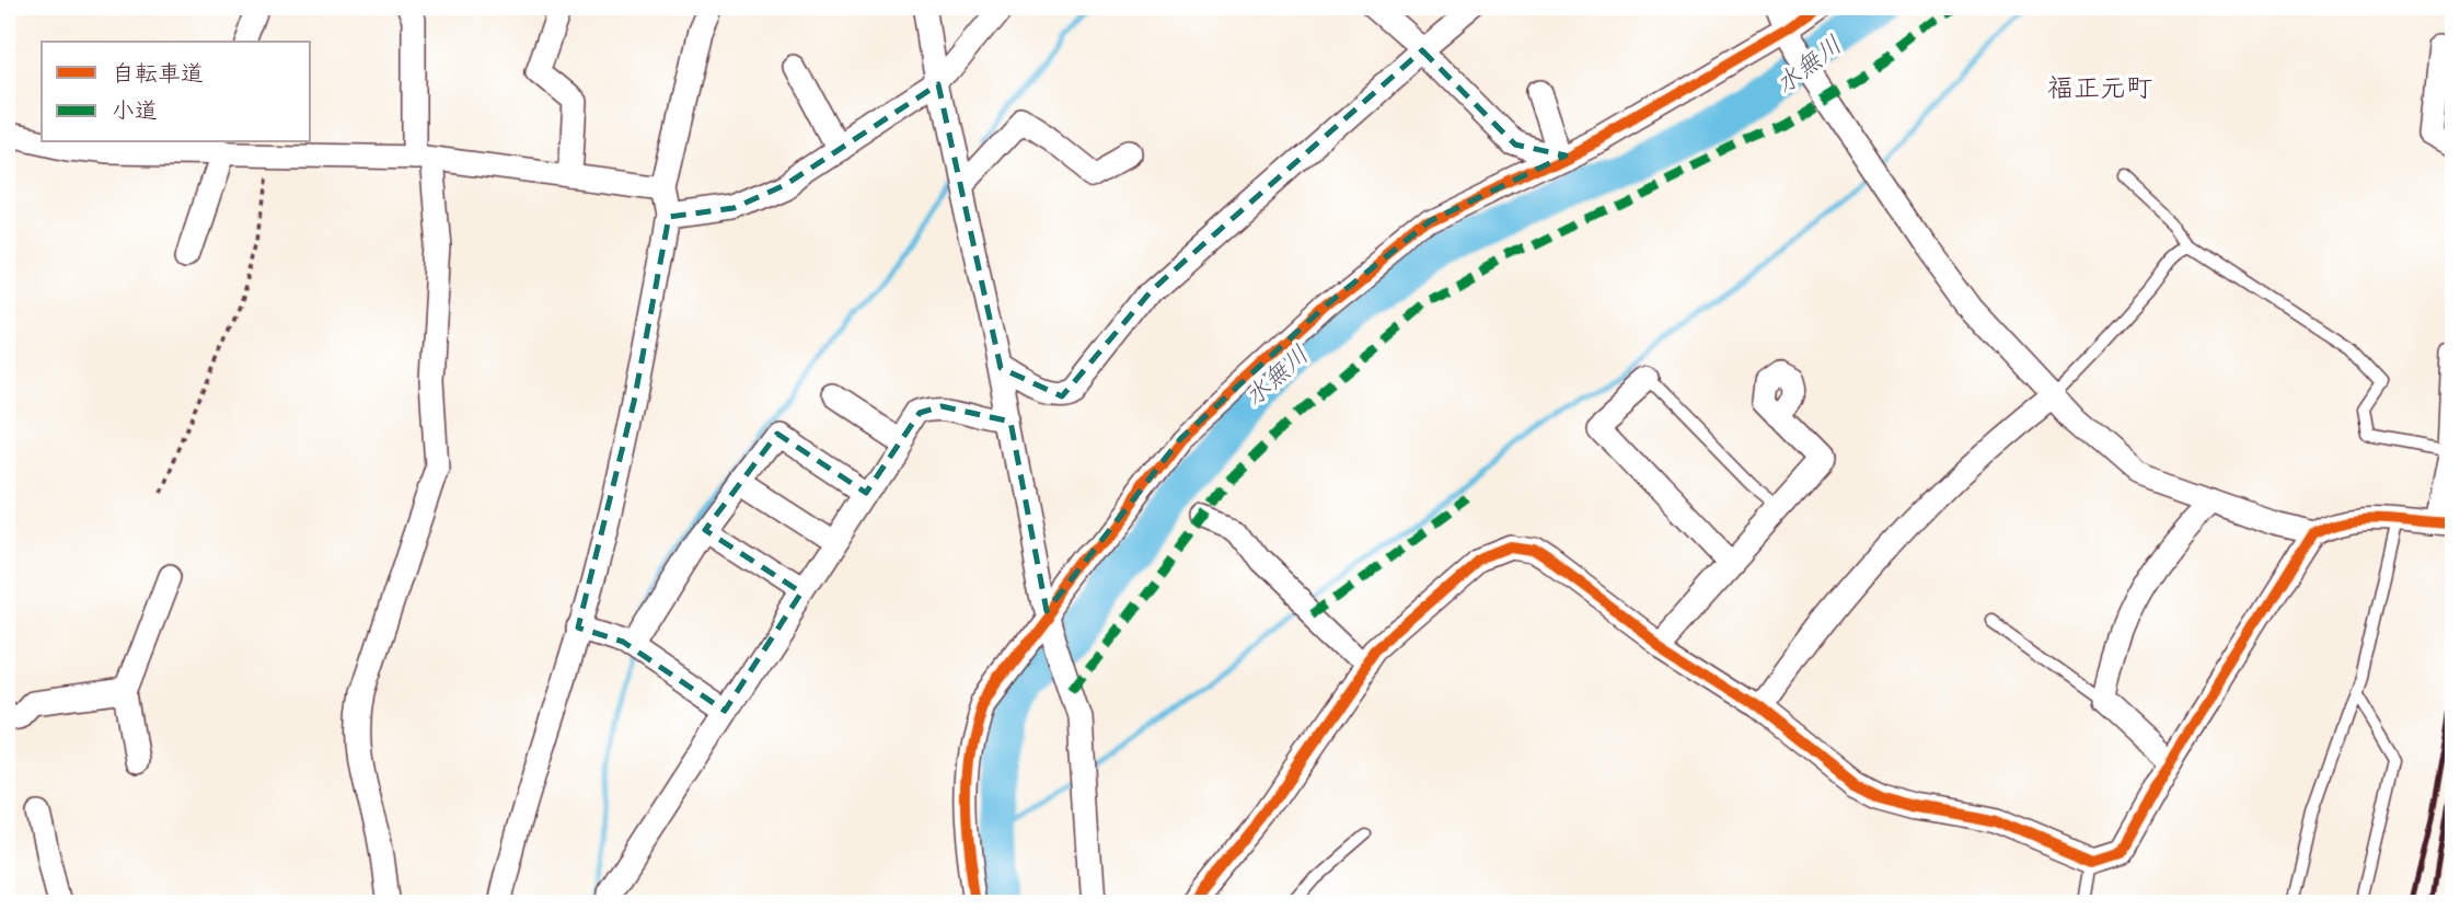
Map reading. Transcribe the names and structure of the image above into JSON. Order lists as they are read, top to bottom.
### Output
{
  "districts": ["福正元町"],
  "water": ["水無川"],
  "legend": ["自転車道", "小道"]
}
